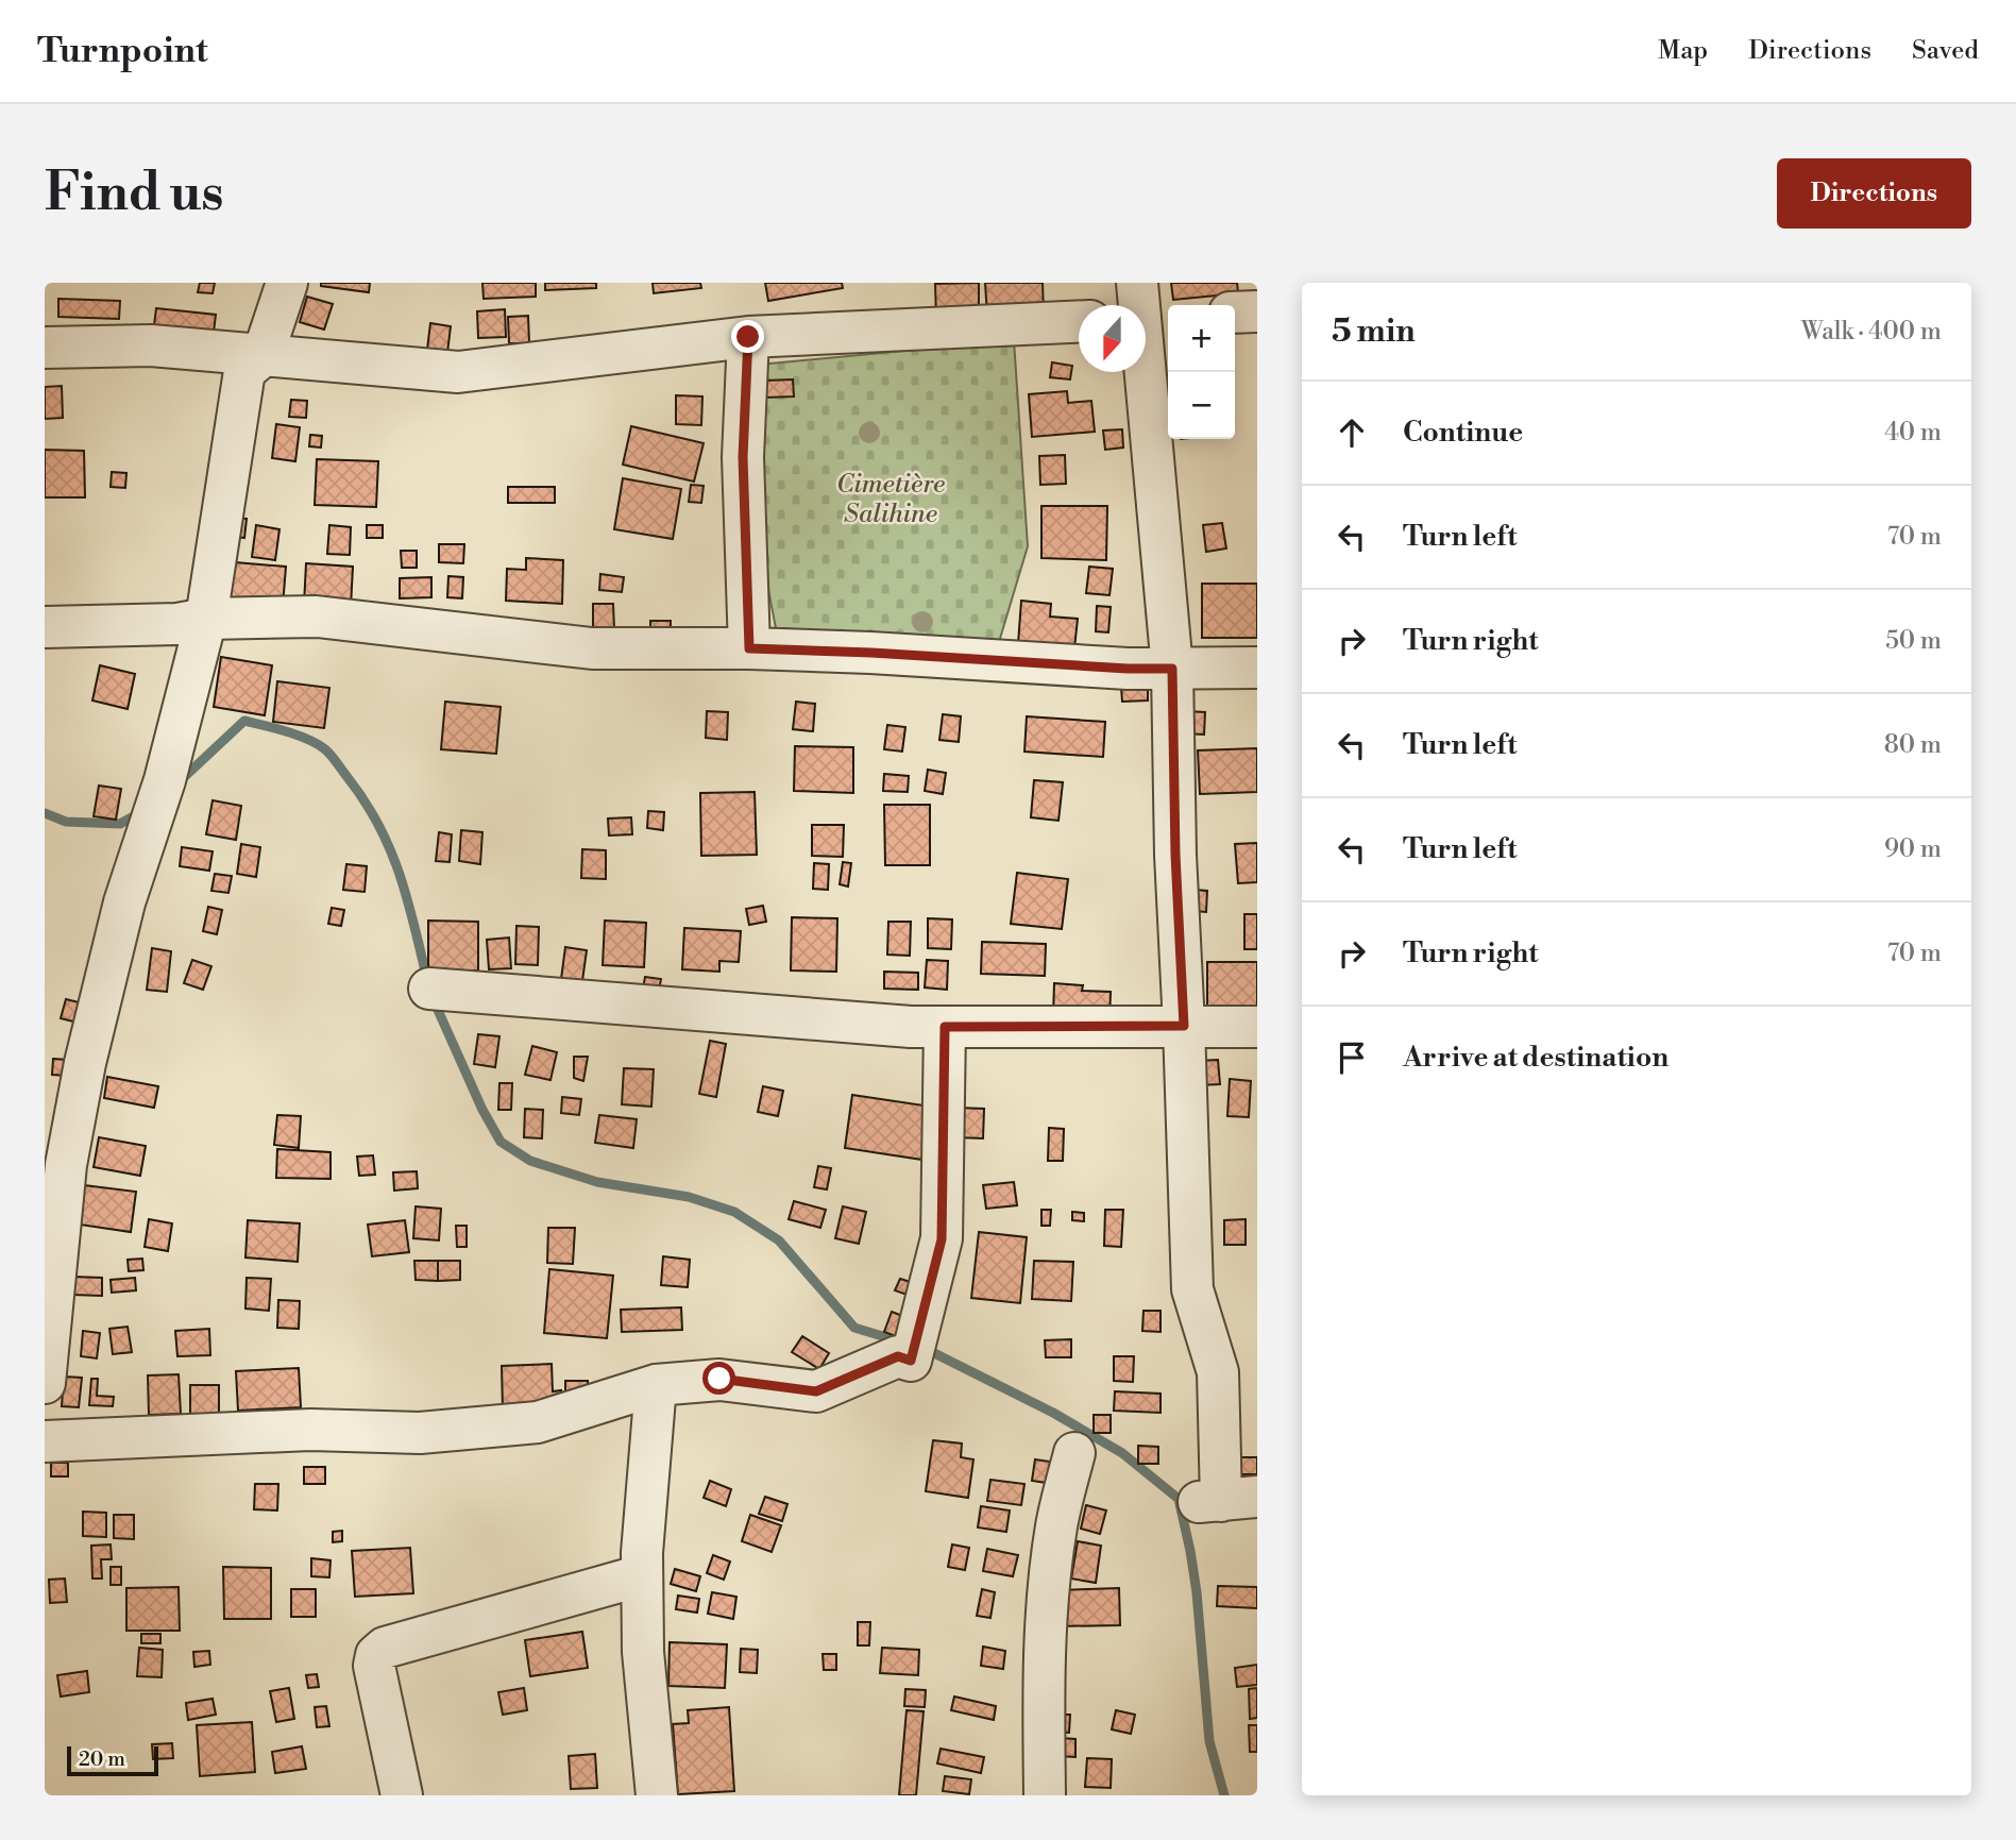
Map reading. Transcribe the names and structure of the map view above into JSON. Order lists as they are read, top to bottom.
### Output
{
  "parks": ["Cimetière Salihine"],
  "scale_bar": "20 m",
  "north": "bottom",
  "page": {
    "header": "Turnpoint",
    "nav": ["Map", "Directions", "Saved"],
    "buttons": "Directions",
    "title": "Find us",
    "heading": ["5 min", "Walk · 400 m"],
    "map_buttons": ["+", "−"],
    "list": [
      ["Continue", "40 m"],
      ["Turn left", "70 m"],
      ["Turn right", "50 m"],
      ["Turn left", "80 m"],
      ["Turn left", "90 m"],
      ["Turn right", "70 m"],
      "Arrive at destination"
    ],
    "scale": "20 m"
  }
}
